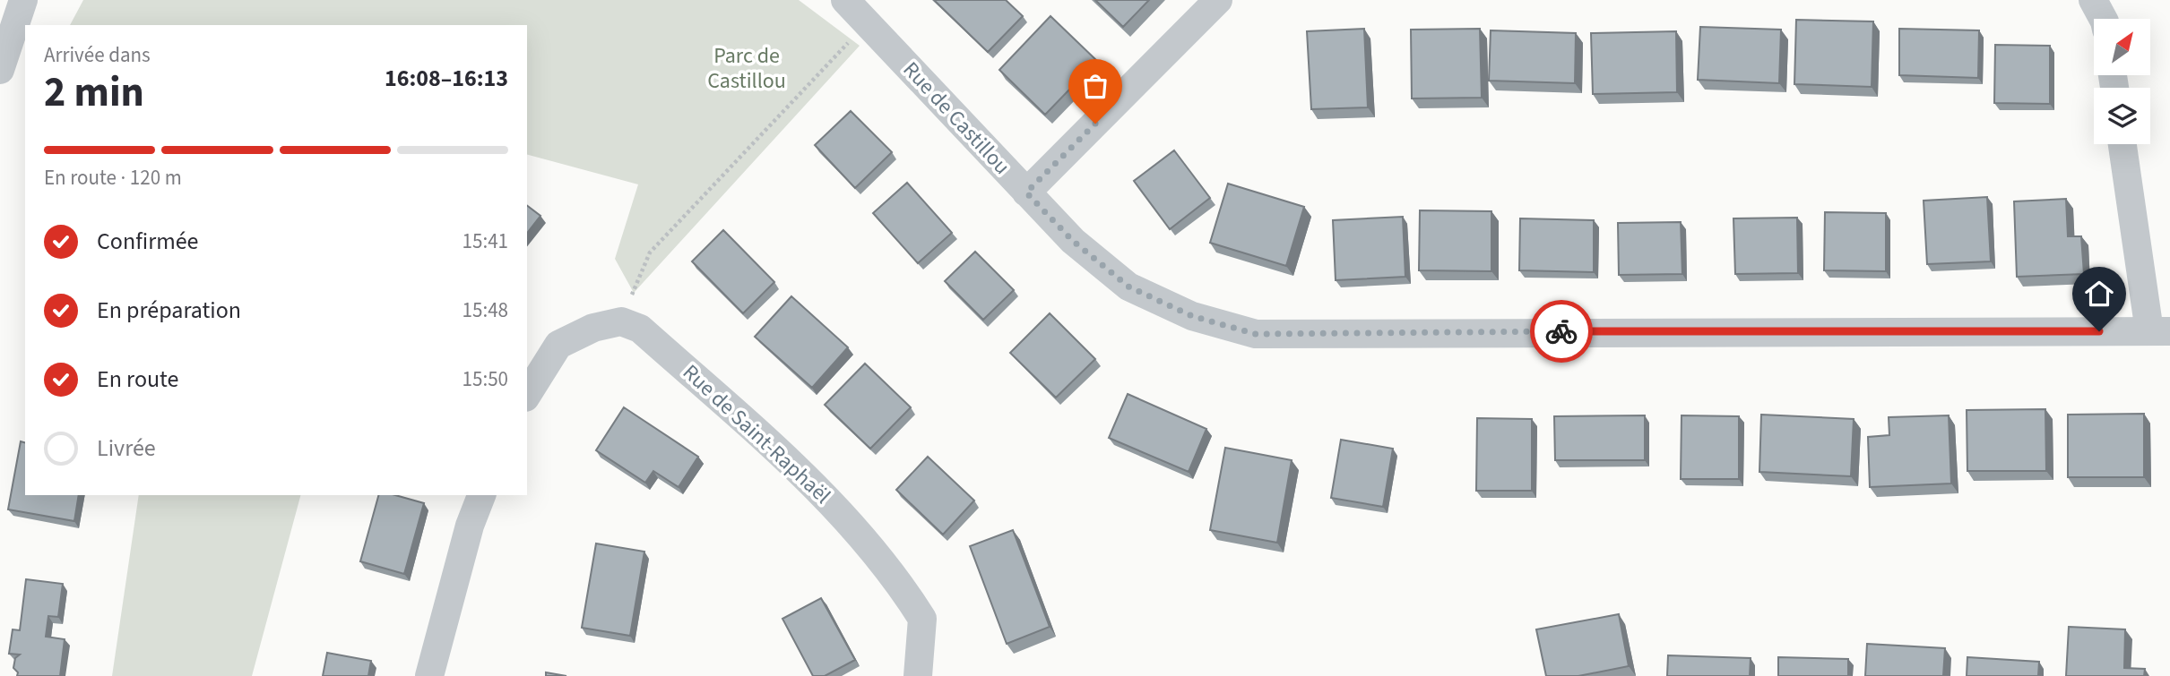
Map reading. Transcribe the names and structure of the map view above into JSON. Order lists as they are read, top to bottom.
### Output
{
  "streets": {
    "street": ["Rue de Castillou", "Rue de Saint-Raphaël"]
  },
  "parks": ["Parc de Castillou"],
  "north": "top right",
  "page": {
    "heading": ["2 min", "Arrivée dans", "16:08–16:13"],
    "bar": "En route · 120 m",
    "list": [
      ["Confirmée", "15:41"],
      ["En préparation", "15:48"],
      ["En route", "15:50"],
      "Livrée"
    ]
  }
}
